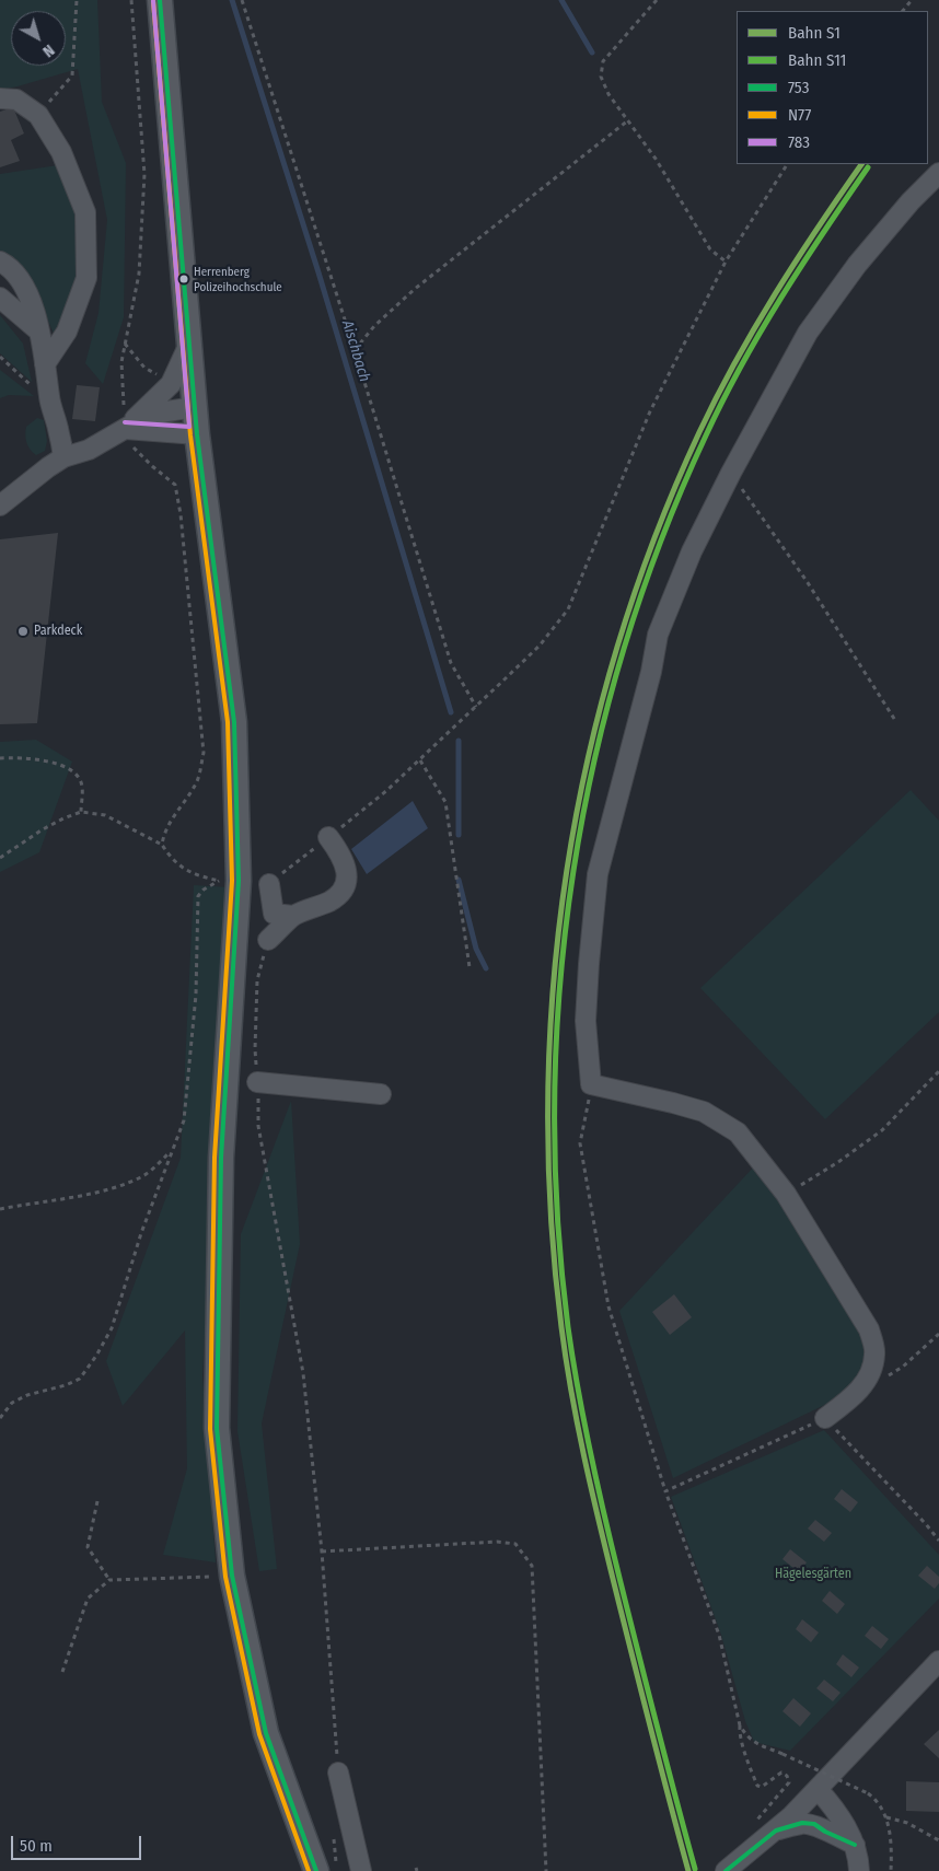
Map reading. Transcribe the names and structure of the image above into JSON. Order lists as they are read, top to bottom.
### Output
{
  "water": ["Aischbach"],
  "parks": ["Hägelesgärten"],
  "places": ["Herrenberg Polizeihochschule", "Parkdeck"],
  "lines": [
    "transit line 753",
    "transit line N77",
    "transit line 783",
    "rail line S1",
    "rail line S11"
  ],
  "legend": [
    "Bahn S1",
    "Bahn S11",
    "753",
    "N77",
    "783"
  ],
  "scale_bar": "50 m",
  "north": "bottom right"
}
